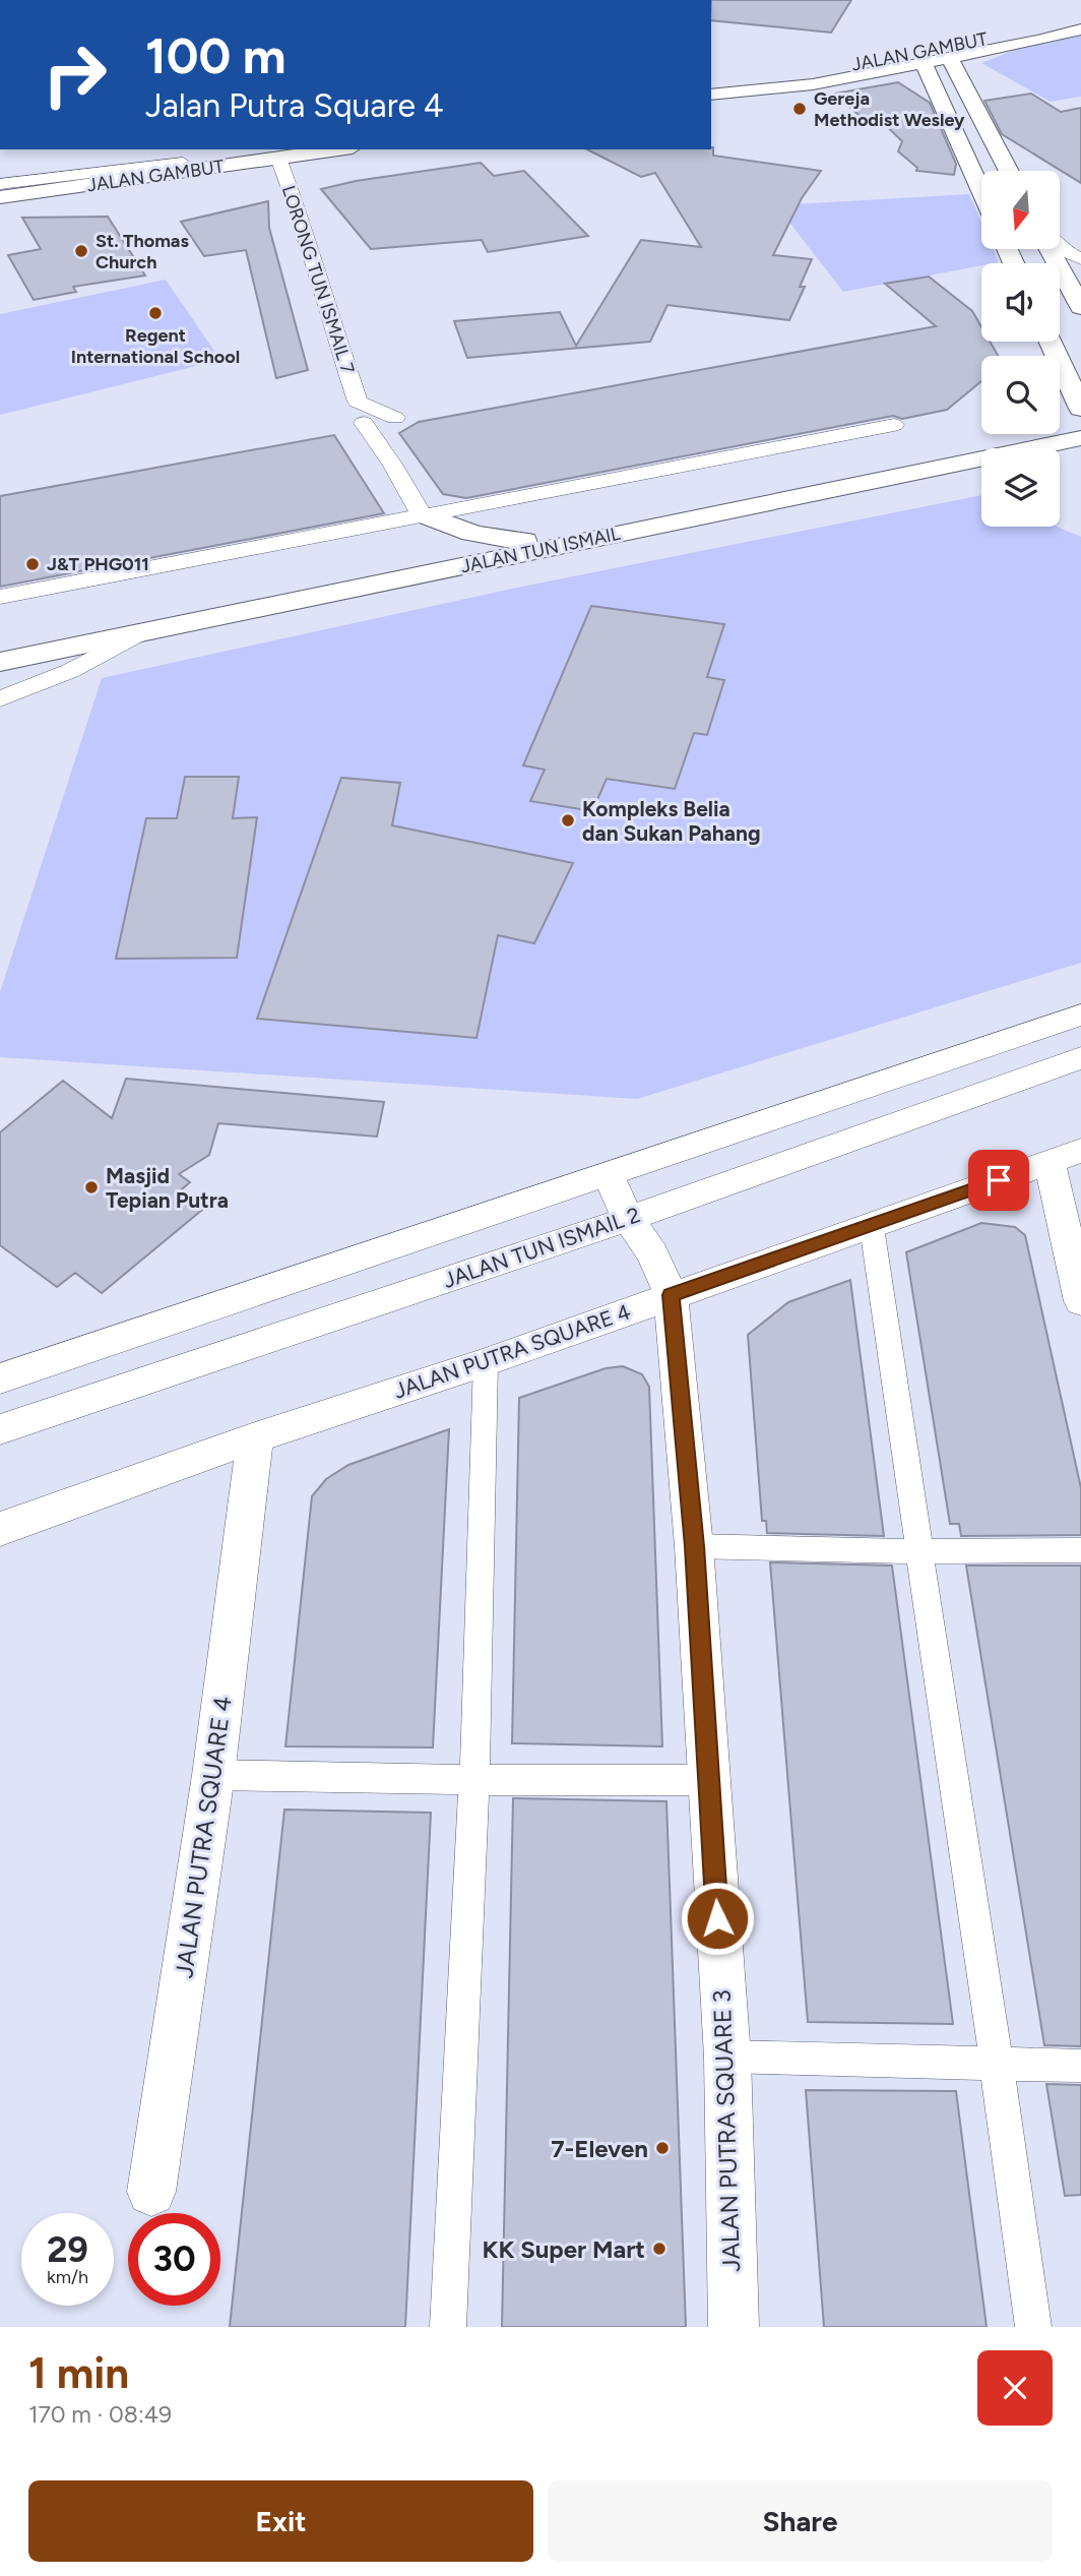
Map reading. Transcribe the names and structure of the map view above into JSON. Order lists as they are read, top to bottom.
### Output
{
  "streets": {
    "street": [
      "JALAN GAMBUT",
      "LORONG TUN ISMAIL 7",
      "JALAN TUN ISMAIL",
      "JALAN TUN ISMAIL 2",
      "JALAN PUTRA SQUARE 4",
      "JALAN PUTRA SQUARE 3"
    ]
  },
  "crossings": [
    ["JALAN GAMBUT", "LORONG TUN ISMAIL 7"],
    ["JALAN TUN ISMAIL 2", "JALAN PUTRA SQUARE 3"],
    ["JALAN PUTRA SQUARE 4", "JALAN PUTRA SQUARE 3"]
  ],
  "places": [
    "Gereja Methodist Wesley",
    "St. Thomas Church",
    "Regent International School",
    "J&T PHG011",
    "Kompleks Belia dan Sukan Pahang",
    "Masjid Tepian Putra",
    "7-Eleven",
    "KK Super Mart"
  ],
  "north": "bottom",
  "page": {
    "turn": ["100 m", "Jalan Putra Square 4"],
    "speed": "29 km/h",
    "limit": "30",
    "heading": ["1 min", "170 m · 08:49"],
    "buttons": ["Exit", "Share"]
  }
}
